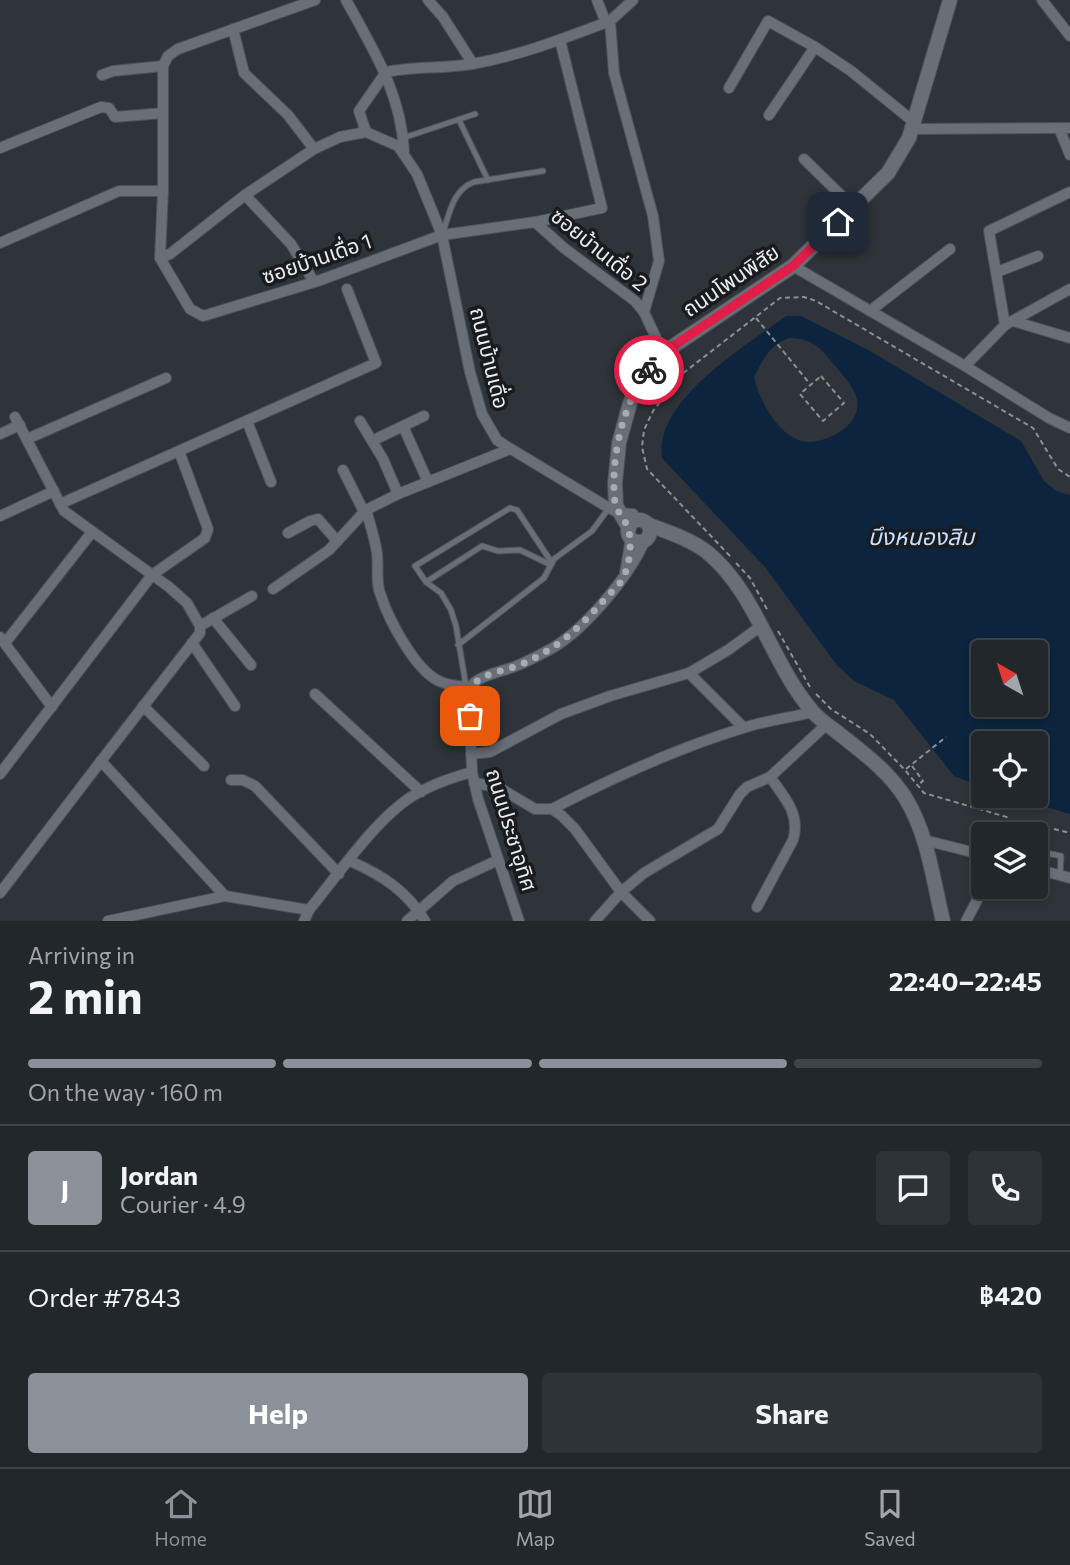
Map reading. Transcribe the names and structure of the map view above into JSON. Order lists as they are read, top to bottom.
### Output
{
  "streets": {
    "street": [
      "ซอยบ้านเดื่อ 2",
      "ซอยบ้านเดื่อ 1",
      "ถนนโพนพิสัย",
      "ถนนบ้านเดื่อ",
      "ถนนประชาอุทิศ"
    ]
  },
  "crossings": [
    ["ซอยบ้านเดื่อ 2", "ซอยบ้านเดื่อ 1"],
    ["ซอยบ้านเดื่อ 2", "ถนนโพนพิสัย"],
    ["ซอยบ้านเดื่อ 2", "ถนนบ้านเดื่อ"],
    ["ซอยบ้านเดื่อ 1", "ถนนบ้านเดื่อ"],
    ["ถนนโพนพิสัย", "ถนนบ้านเดื่อ"]
  ],
  "water": ["บึงหนองสิม"],
  "north": "top left",
  "page": {
    "heading": ["2 min", "Arriving in", "22:40–22:45"],
    "panel": [
      "Jordan",
      "Courier · 4.9",
      "Order #7843",
      "฿420"
    ],
    "bar": "On the way · 160 m",
    "round": "J",
    "buttons": ["Help", "Share"],
    "tabs": ["Home", "Map", "Saved"]
  }
}
